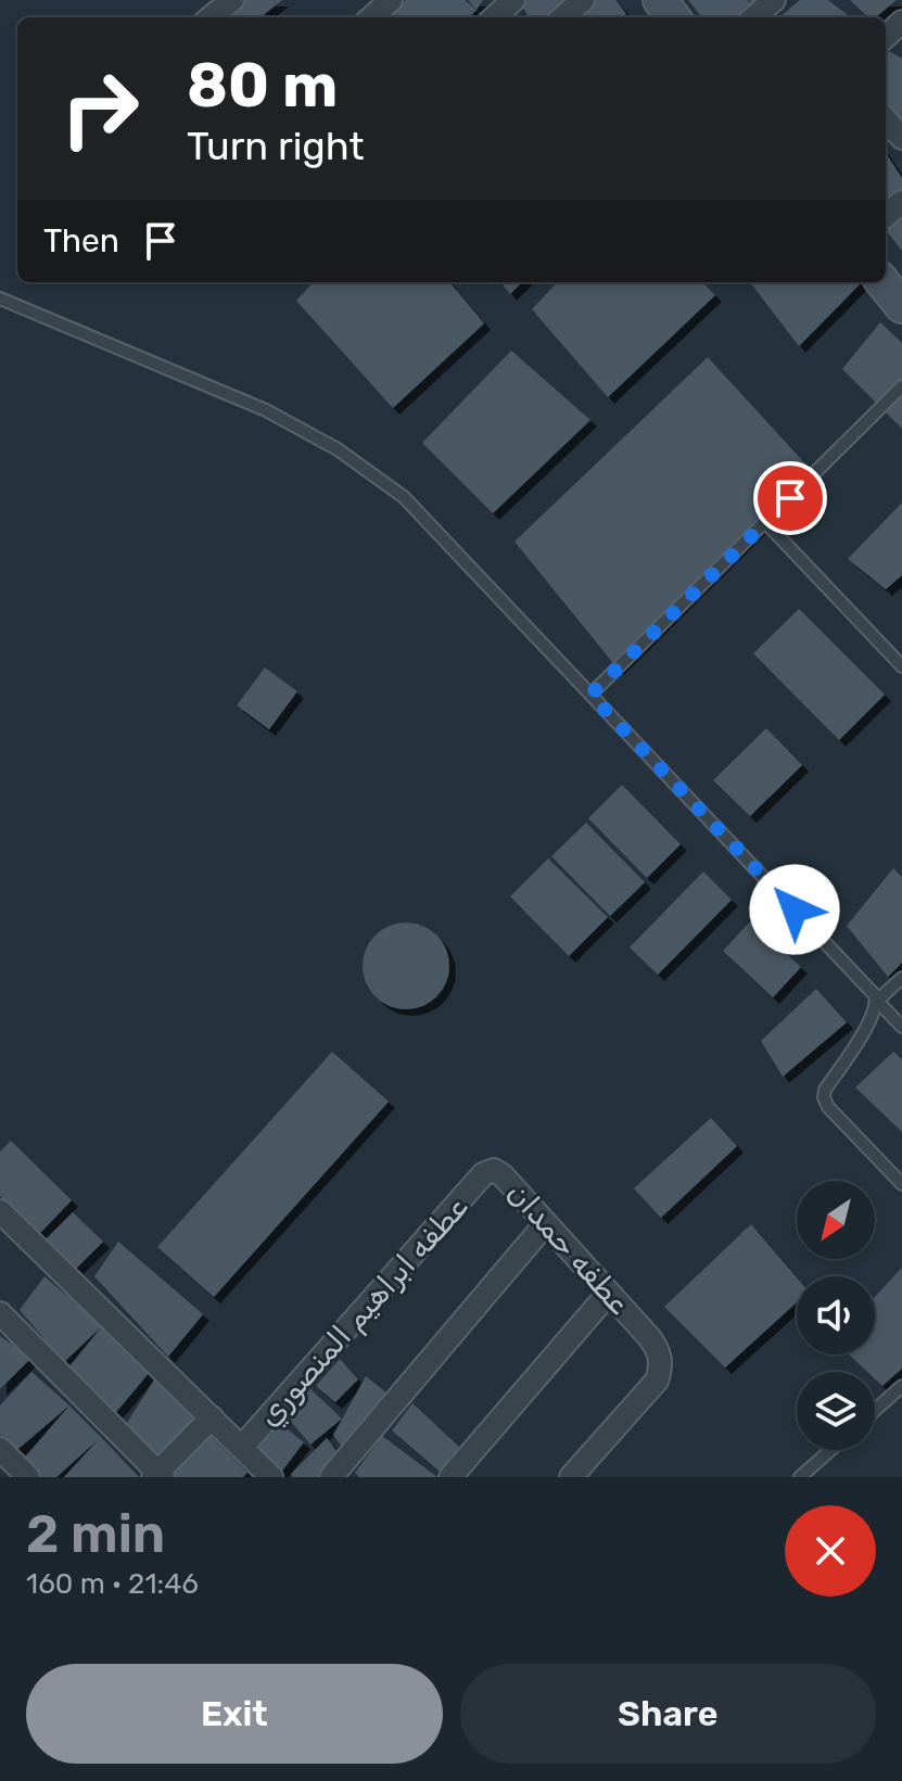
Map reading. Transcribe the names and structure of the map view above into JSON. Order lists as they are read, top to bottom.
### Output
{
  "streets": {
    "street": ["عطفه حمدان", "عطفه ابراهيم المنصوري"]
  },
  "crossings": [
    ["عطفه حمدان", "عطفه ابراهيم المنصوري"]
  ],
  "north": "bottom left",
  "page": {
    "turn": ["80 m", "Turn right"],
    "then": "Then",
    "heading": ["2 min", "160 m · 21:46"],
    "buttons": ["Exit", "Share"]
  }
}
